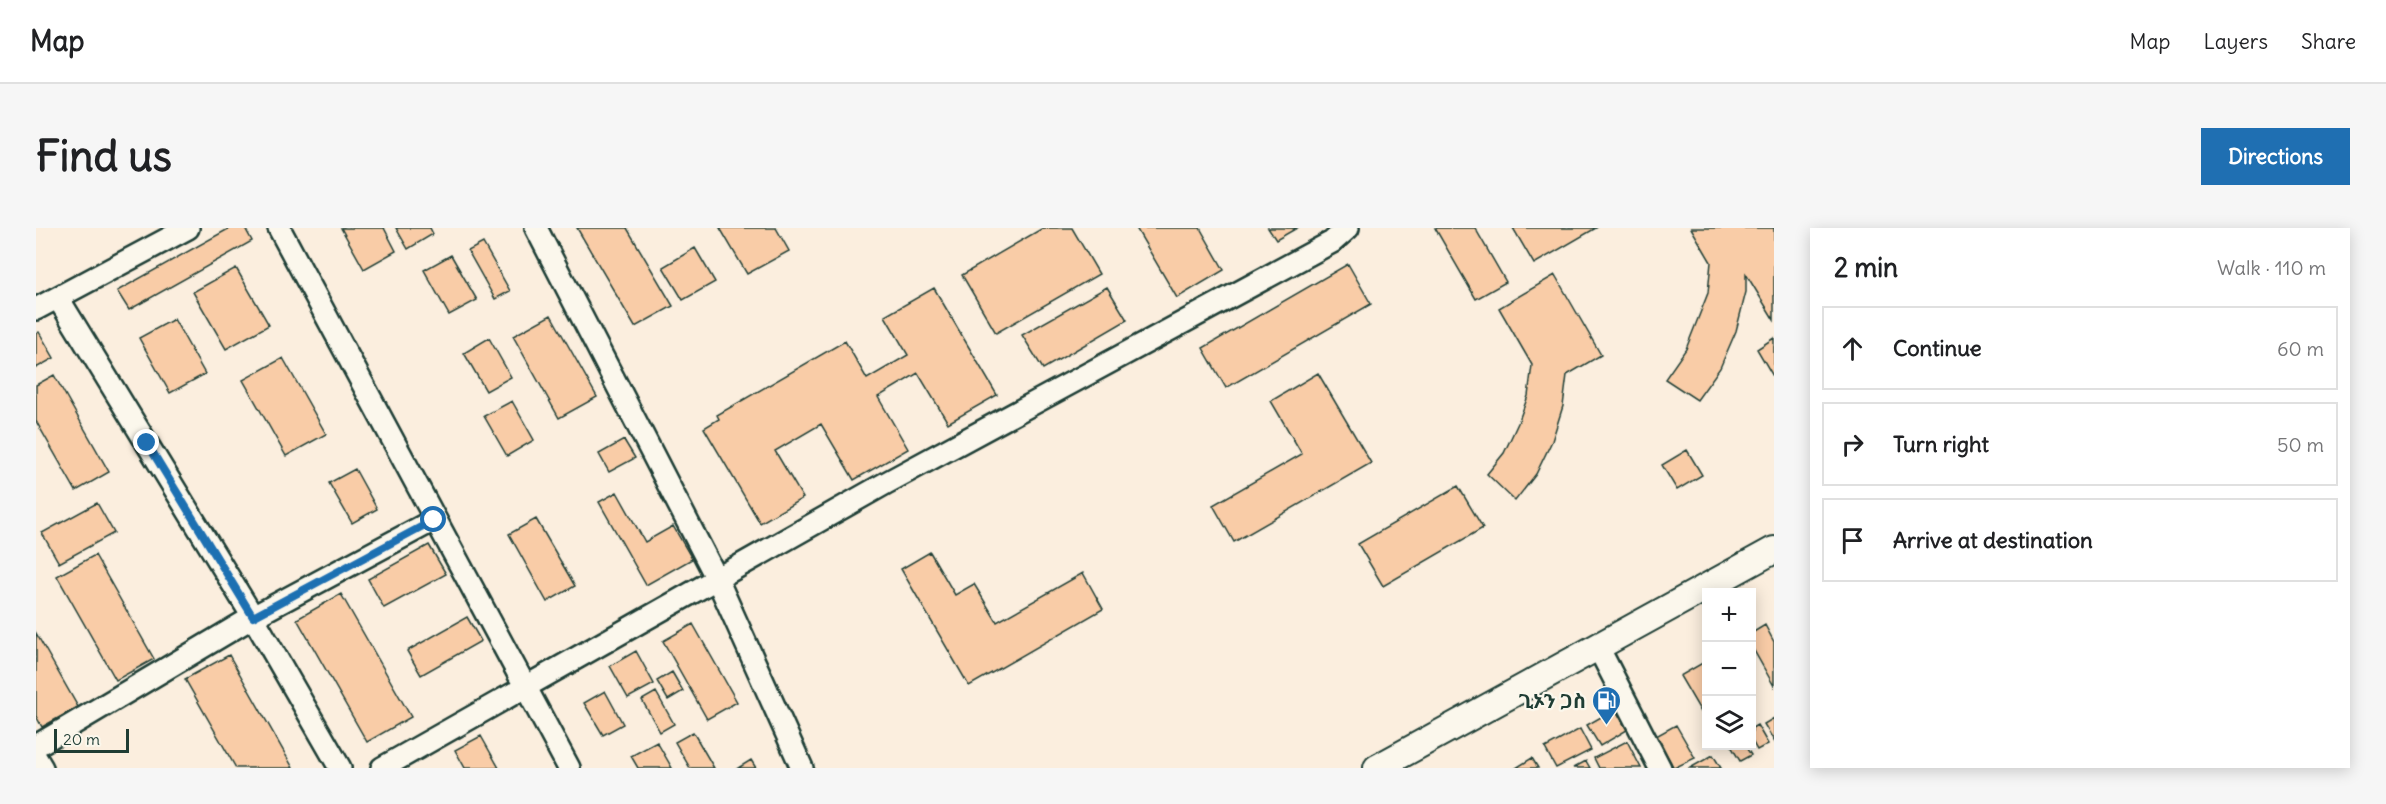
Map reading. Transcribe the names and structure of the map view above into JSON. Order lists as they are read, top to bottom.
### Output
{
  "places": {
    "fuel station": ["ጊኦን ጋስ"]
  },
  "scale_bar": "20 m",
  "page": {
    "header": "Map",
    "nav": ["Map", "Layers", "Share"],
    "buttons": "Directions",
    "title": "Find us",
    "heading": ["2 min", "Walk · 110 m"],
    "list": [
      ["Continue", "60 m"],
      ["Turn right", "50 m"],
      "Arrive at destination"
    ],
    "map_buttons": ["+", "−"],
    "scale": "20 m"
  }
}
